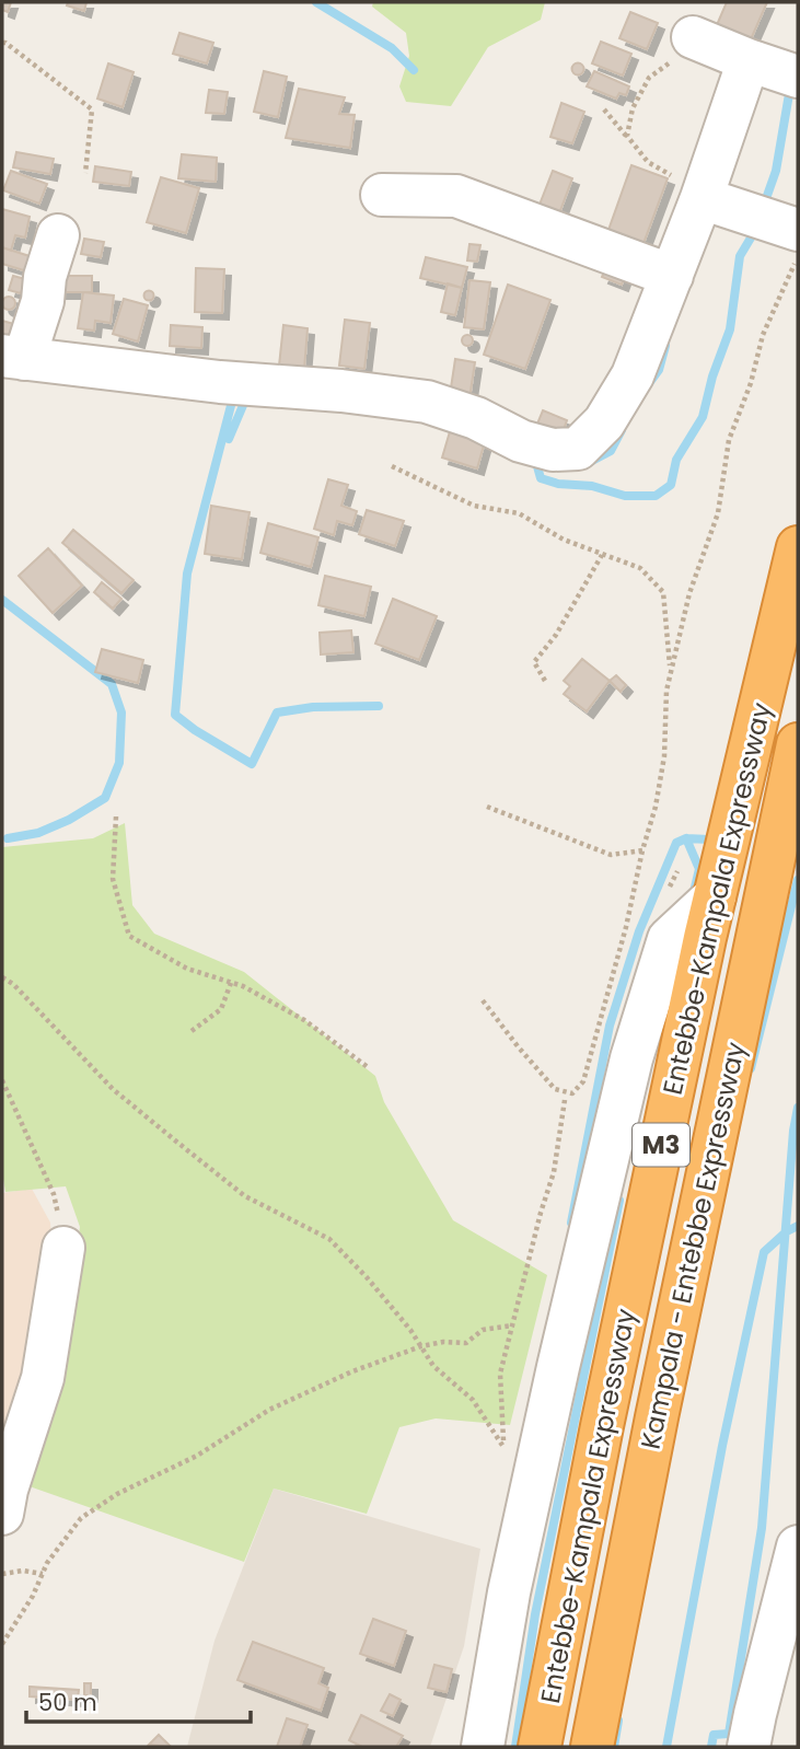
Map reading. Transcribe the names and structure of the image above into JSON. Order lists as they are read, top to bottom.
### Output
{
  "streets": {
    "highway": ["Entebbe-Kampala Expressway", "M3", "Kampala - Entebbe Expressway"]
  },
  "scale_bar": "50 m"
}
